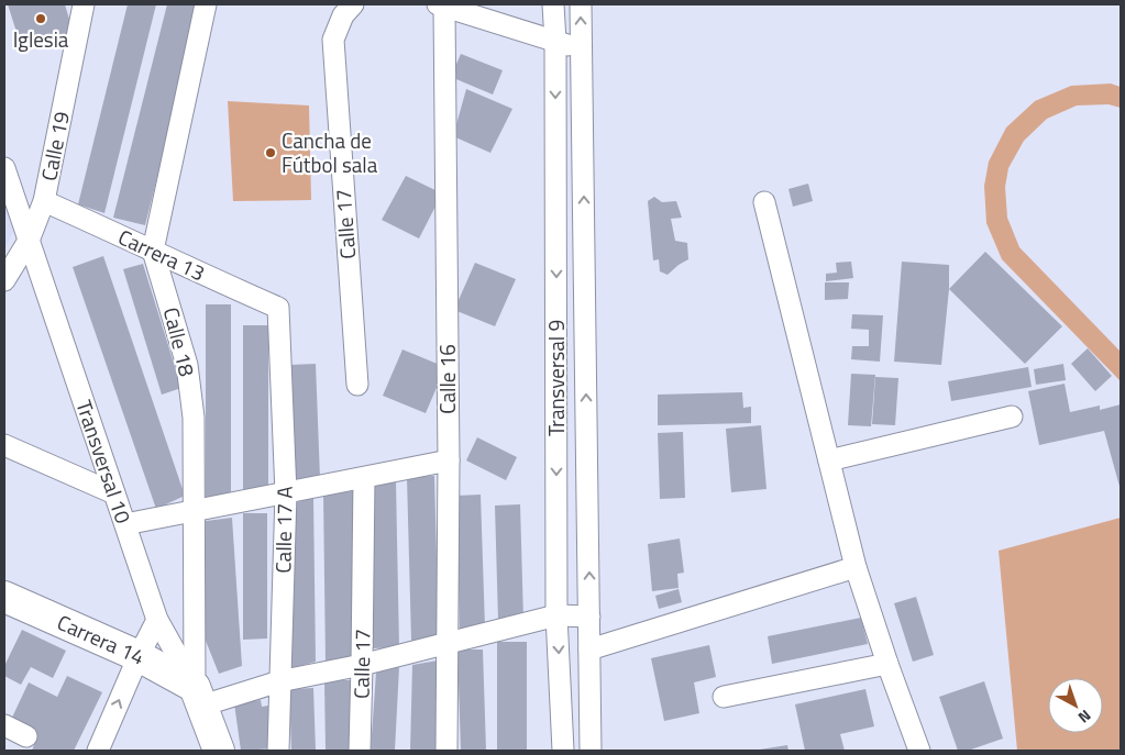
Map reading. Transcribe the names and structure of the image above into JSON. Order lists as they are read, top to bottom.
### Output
{
  "streets": {
    "street": [
      "Calle 19",
      "Calle 17",
      "Carrera 13",
      "Calle 18",
      "Transversal 9",
      "Calle 16",
      "Transversal 10",
      "Calle 17 A",
      "Carrera 14"
    ]
  },
  "crossings": [
    ["Calle 19", "Carrera 13"],
    ["Calle 19", "Transversal 10"],
    ["Carrera 13", "Calle 18"],
    ["Carrera 13", "Calle 17 A"],
    ["Calle 18", "Transversal 10"],
    ["Calle 18", "Carrera 14"],
    ["Transversal 10", "Carrera 14"]
  ],
  "places": ["Iglesia", "Cancha de Fútbol sala"],
  "north": "bottom right"
}
